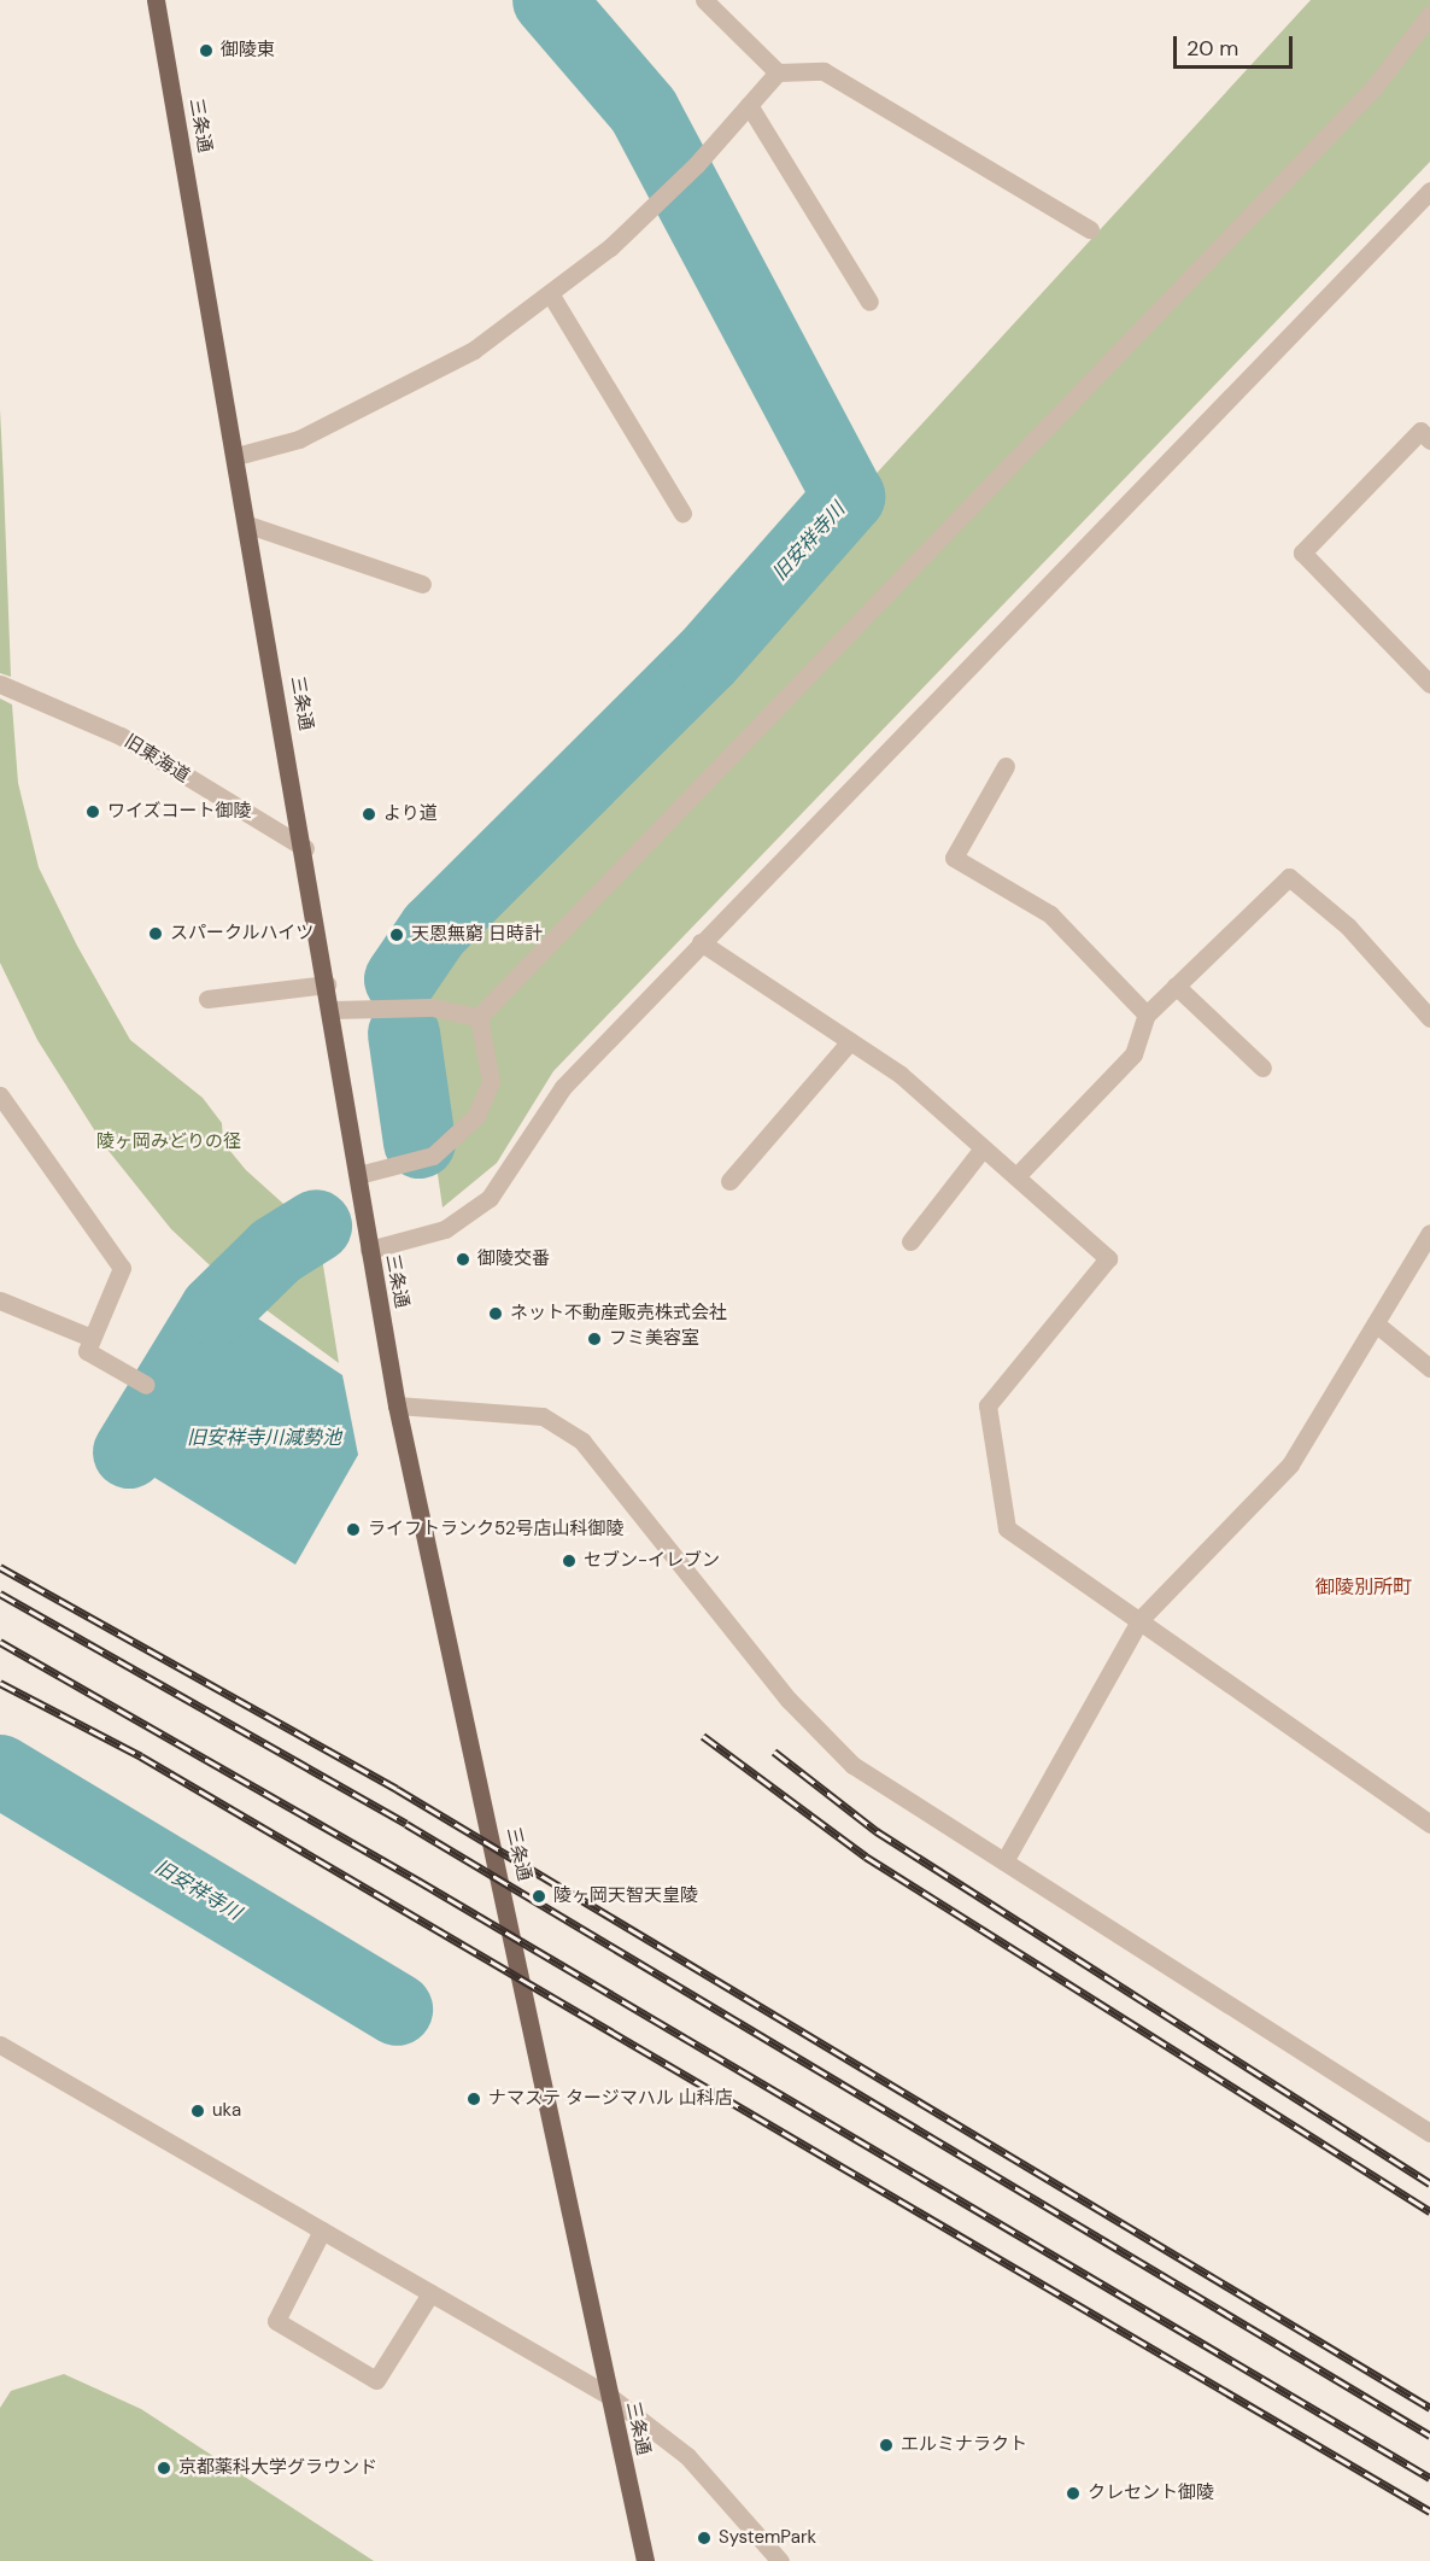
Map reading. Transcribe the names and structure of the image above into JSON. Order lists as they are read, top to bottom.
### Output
{
  "streets": {
    "main road": ["三条通"],
    "street": ["旧東海道"]
  },
  "crossings": [
    ["三条通", "旧東海道"]
  ],
  "districts": ["御陵別所町"],
  "water": ["旧安祥寺川", "旧安祥寺川減勢池"],
  "parks": ["陵ヶ岡みどりの径"],
  "places": [
    "御陵東",
    "ワイズコート御陵",
    "より道",
    "スパークルハイツ",
    "天恩無窮 日時計",
    "御陵交番",
    "ネット不動産販売株式会社",
    "フミ美容室",
    "ライフトランク52号店山科御陵",
    "セブン-イレブン",
    "陵ヶ岡天智天皇陵",
    "ナマステ タージマハル 山科店",
    "uka",
    "エルミナラクト",
    "京都薬科大学グラウンド",
    "クレセント御陵",
    "SystemPark"
  ],
  "scale_bar": "20 m"
}
